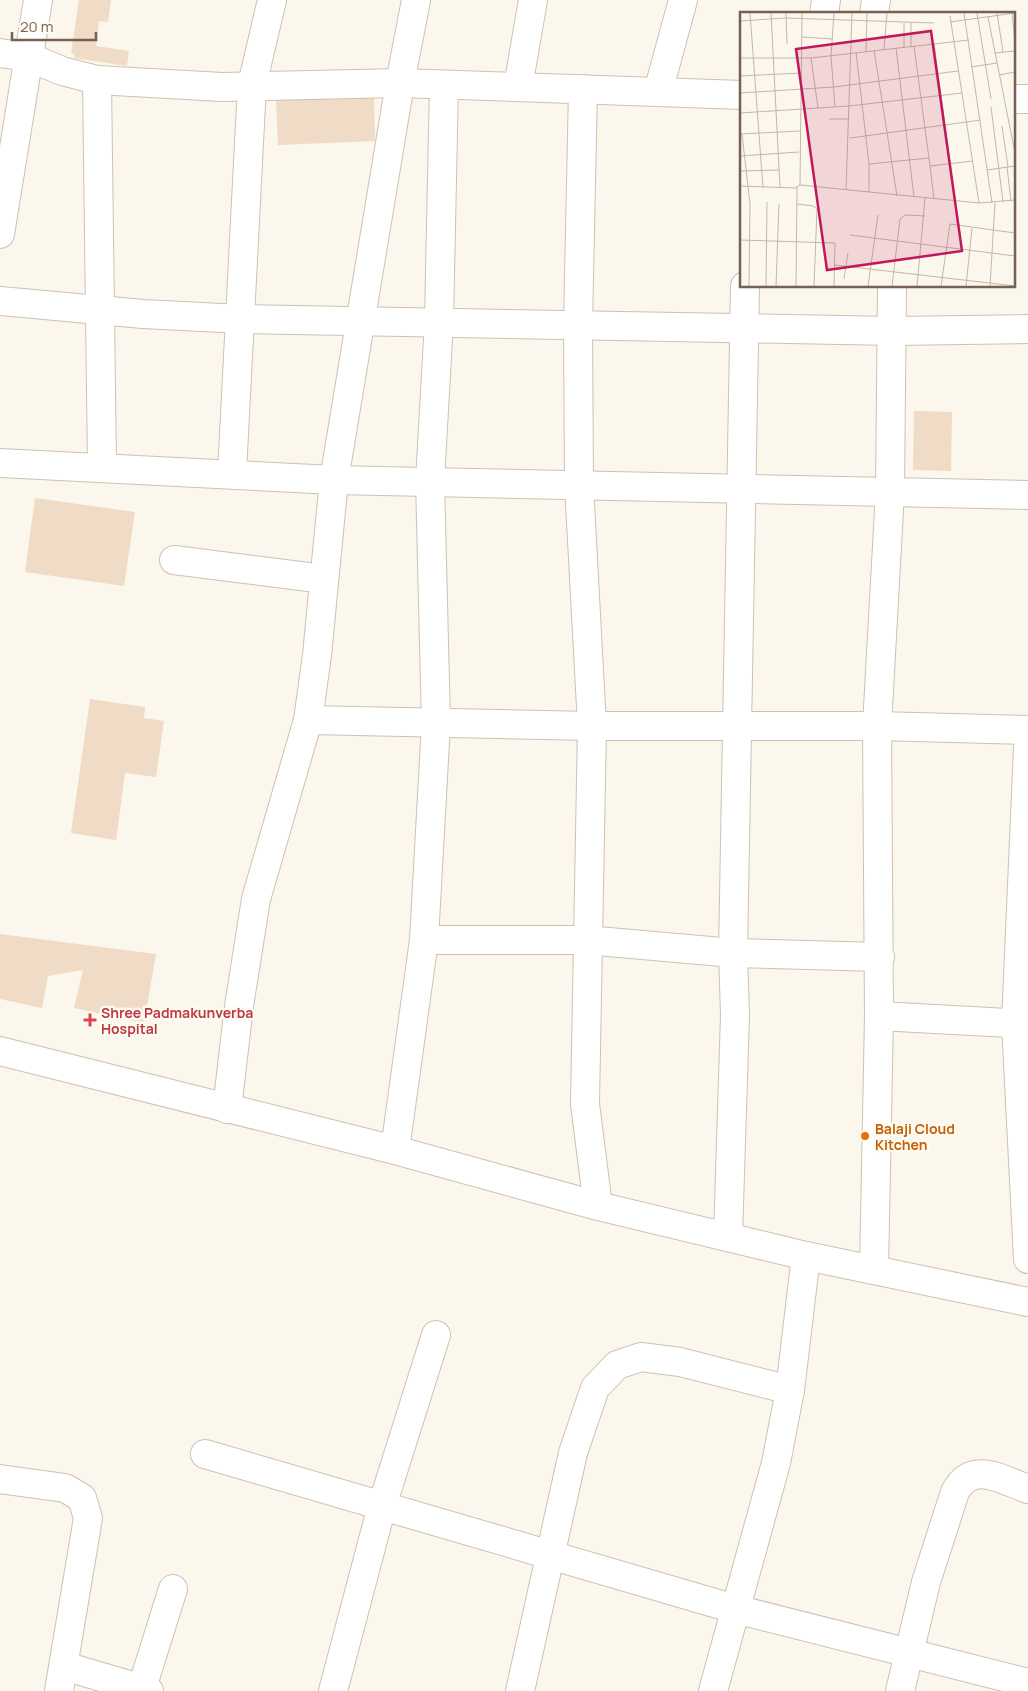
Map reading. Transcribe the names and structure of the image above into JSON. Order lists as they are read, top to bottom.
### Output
{
  "places": {
    "health": ["Shree Padmakunverba Hospital"],
    "other": ["Balaji Cloud Kitchen"]
  },
  "scale_bar": "20 m"
}
